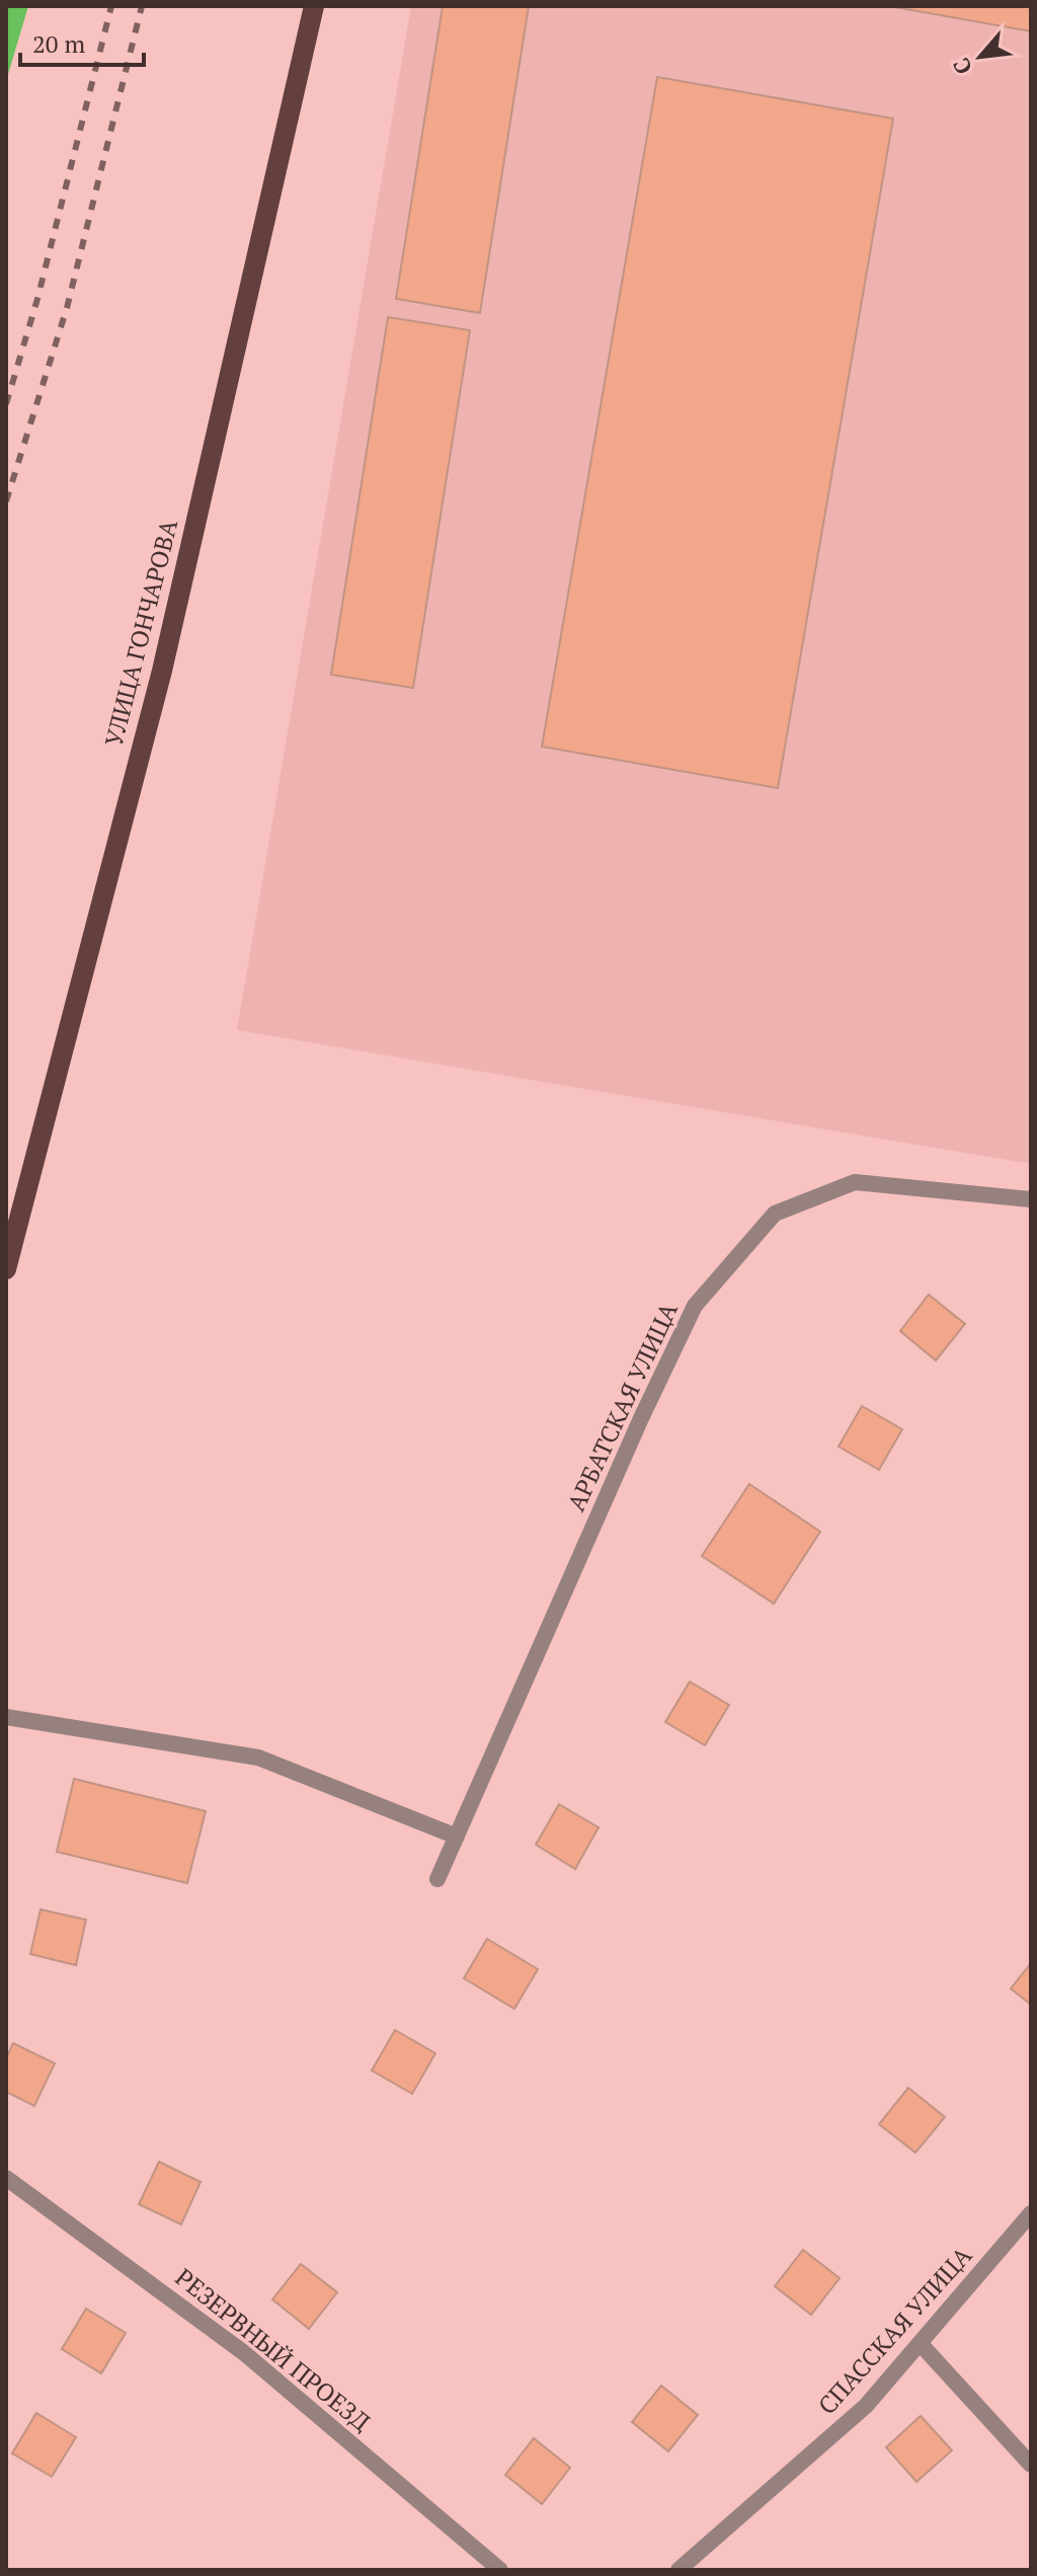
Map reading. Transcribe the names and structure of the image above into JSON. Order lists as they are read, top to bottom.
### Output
{
  "streets": {
    "main road": ["УЛИЦА ГОНЧАРОВА"],
    "street": ["АРБАТСКАЯ УЛИЦА", "СПАССКАЯ УЛИЦА", "РЕЗЕРВНЫЙ ПРОЕЗД"]
  },
  "scale_bar": "20 m",
  "north": "bottom left"
}
